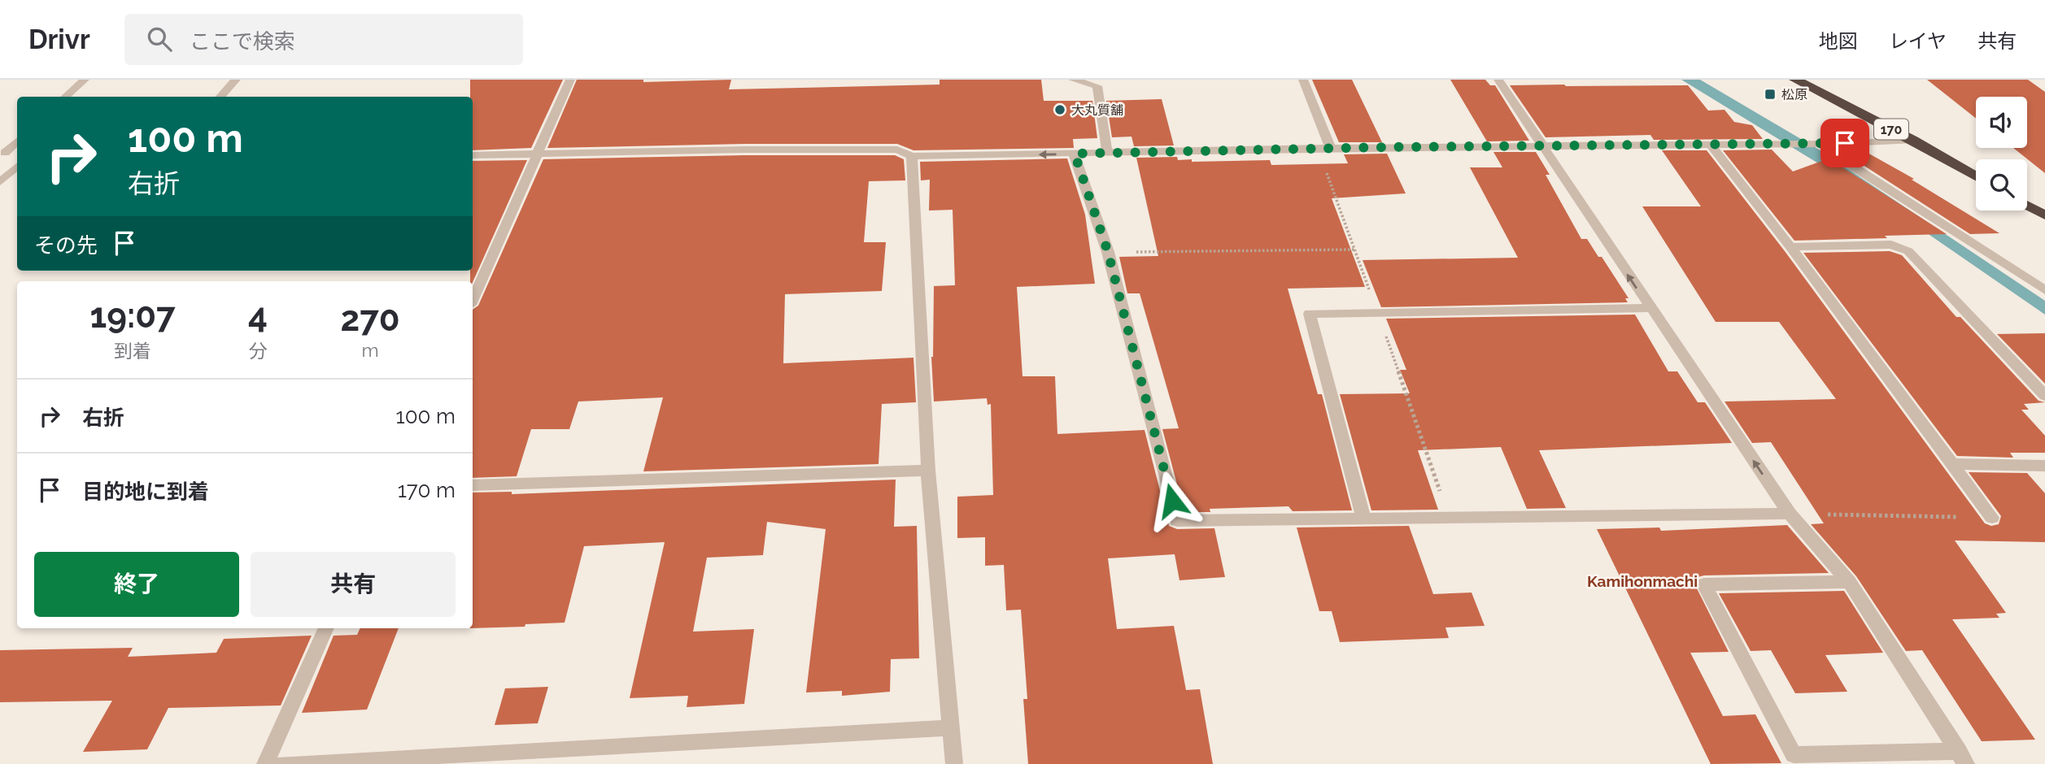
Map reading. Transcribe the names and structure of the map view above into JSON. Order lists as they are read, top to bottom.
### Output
{
  "streets": {
    "highway": ["170"]
  },
  "districts": ["Kamihonmachi"],
  "places": {
    "transit": ["松原"],
    "other": ["大丸質舗"]
  },
  "page": {
    "header": "Drivr",
    "search": "ここで検索",
    "nav": ["地図", "レイヤ", "共有"],
    "turn": ["100 m", "右折"],
    "then": "その先",
    "eta": [
      "19:07",
      "到着",
      "4",
      "分",
      "270",
      "m"
    ],
    "list": [
      {
        "name": "右折",
        "value": "100 m"
      },
      {
        "name": "目的地に到着",
        "value": "170 m"
      }
    ],
    "buttons": ["終了", "共有"]
  }
}
